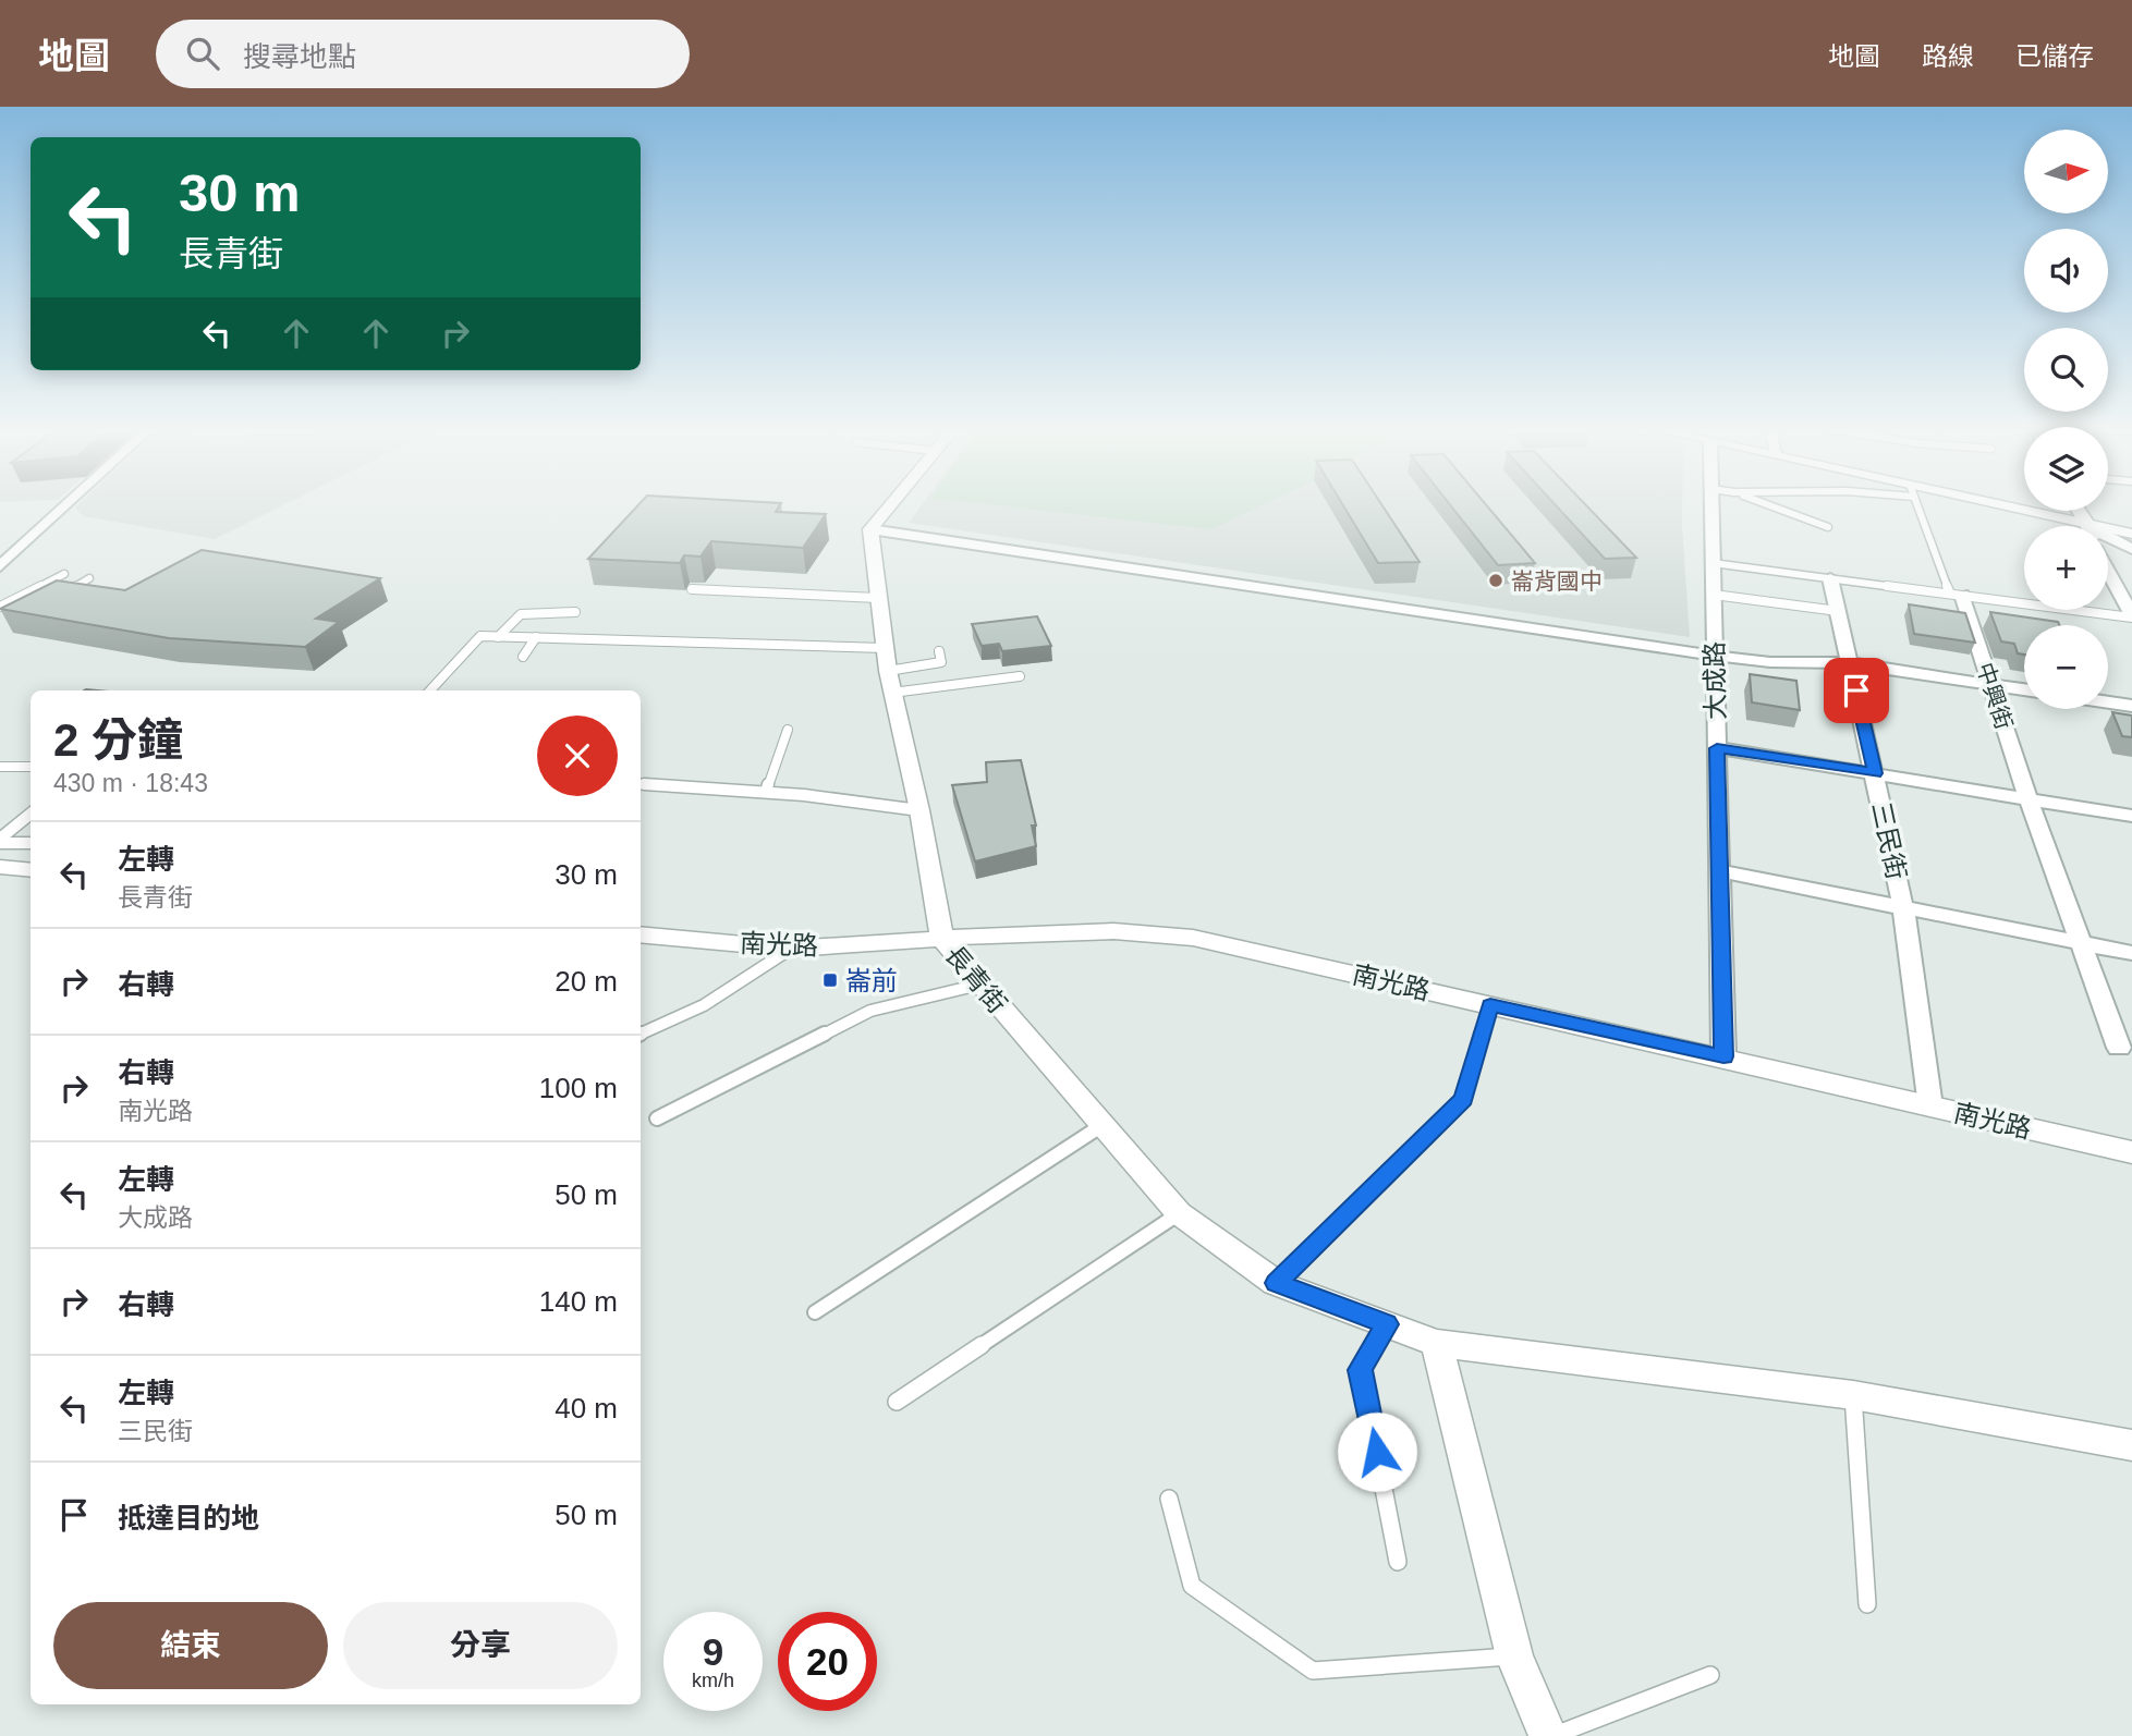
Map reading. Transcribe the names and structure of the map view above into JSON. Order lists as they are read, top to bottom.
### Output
{
  "streets": {
    "street": [
      "大成路",
      "中興街",
      "三民街",
      "南光路",
      "長青街"
    ]
  },
  "crossings": [
    ["大成路", "南光路"],
    ["三民街", "南光路"],
    ["南光路", "長青街"]
  ],
  "places": {
    "other": ["崙背國中"],
    "transit": ["崙前"]
  },
  "north": "right",
  "page": {
    "header": "地圖",
    "search": "搜尋地點",
    "nav": ["地圖", "路線", "已儲存"],
    "map_buttons": ["+", "−"],
    "turn": ["30 m", "長青街"],
    "heading": ["2 分鐘", "430 m · 18:43"],
    "list": [
      {
        "name": "左轉",
        "note": "長青街",
        "value": "30 m"
      },
      {
        "name": "右轉",
        "value": "20 m"
      },
      {
        "name": "右轉",
        "note": "南光路",
        "value": "100 m"
      },
      {
        "name": "左轉",
        "note": "大成路",
        "value": "50 m"
      },
      {
        "name": "右轉",
        "value": "140 m"
      },
      {
        "name": "左轉",
        "note": "三民街",
        "value": "40 m"
      },
      {
        "name": "抵達目的地",
        "value": "50 m"
      }
    ],
    "buttons": ["結束", "分享"],
    "speed": "9 km/h",
    "limit": "20"
  }
}
